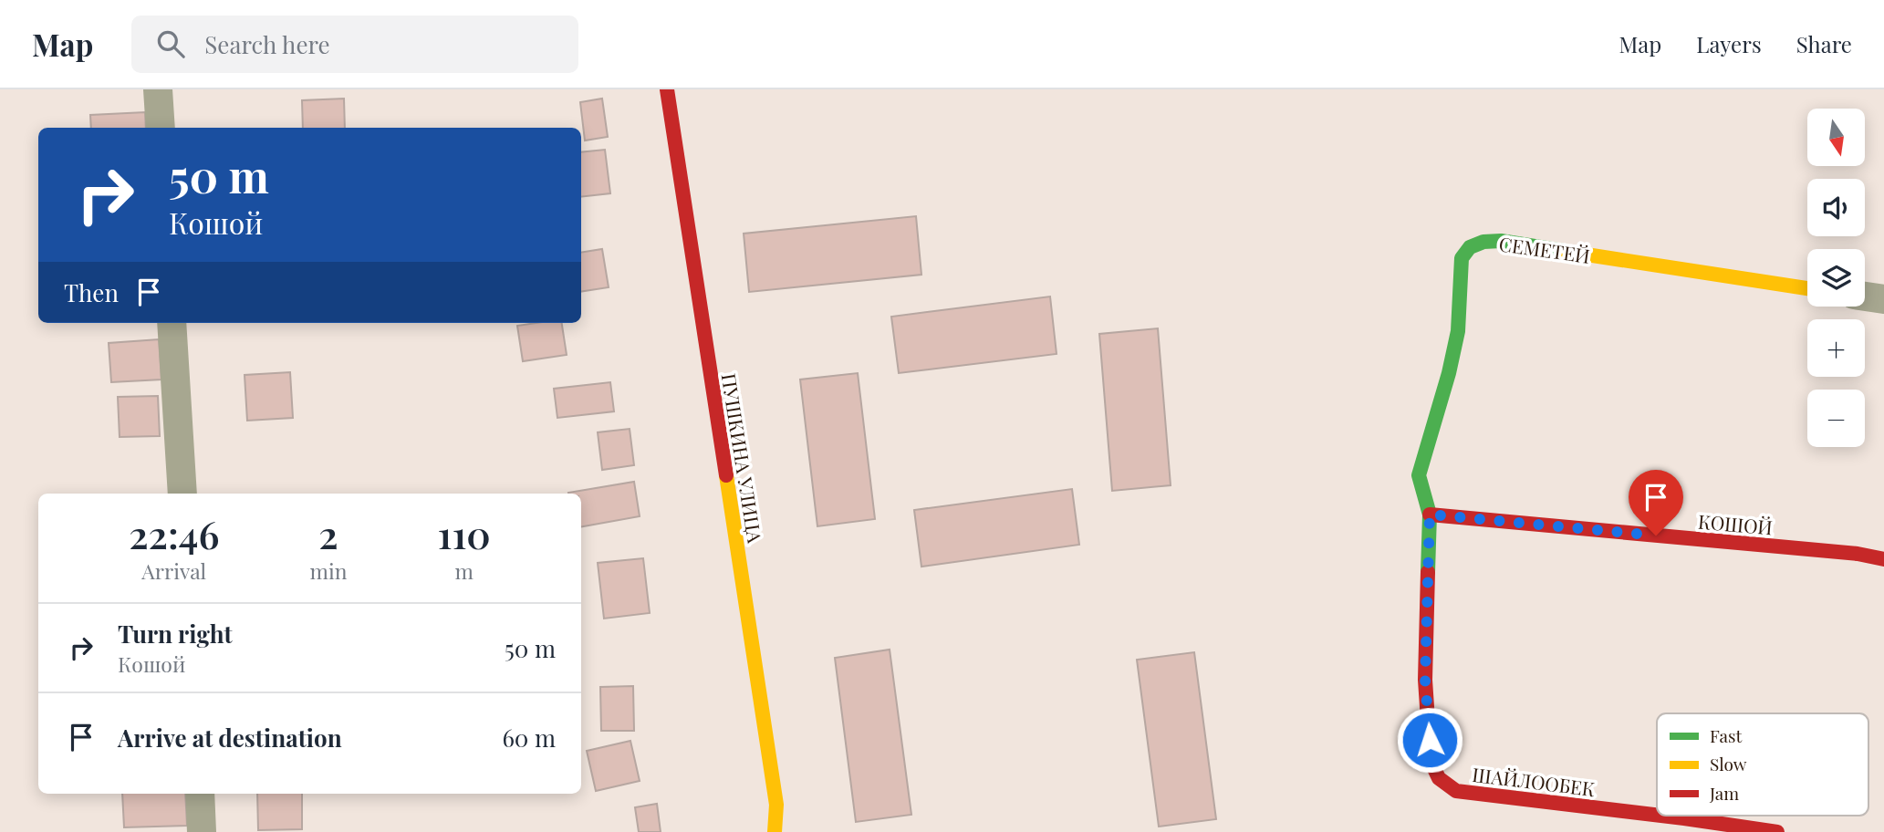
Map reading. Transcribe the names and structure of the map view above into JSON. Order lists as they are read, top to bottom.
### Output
{
  "streets": {
    "street": [
      "СЕМЕТЕЙ",
      "ПУШКИНА УЛИЦА",
      "КОШОЙ",
      "ШАЙЛООБЕК"
    ]
  },
  "crossings": [
    ["СЕМЕТЕЙ", "КОШОЙ"],
    ["СЕМЕТЕЙ", "ШАЙЛООБЕК"],
    ["КОШОЙ", "ШАЙЛООБЕК"]
  ],
  "legend": ["Fast", "Slow", "Jam"],
  "north": "bottom",
  "page": {
    "header": "Map",
    "search": "Search here",
    "nav": ["Map", "Layers", "Share"],
    "map_buttons": ["+", "−"],
    "turn": ["50 m", "Кошой"],
    "then": "Then",
    "eta": [
      "22:46",
      "Arrival",
      "2",
      "min",
      "110",
      "m"
    ],
    "list": [
      {
        "name": "Turn right",
        "note": "Кошой",
        "value": "50 m"
      },
      {
        "name": "Arrive at destination",
        "value": "60 m"
      }
    ]
  }
}
